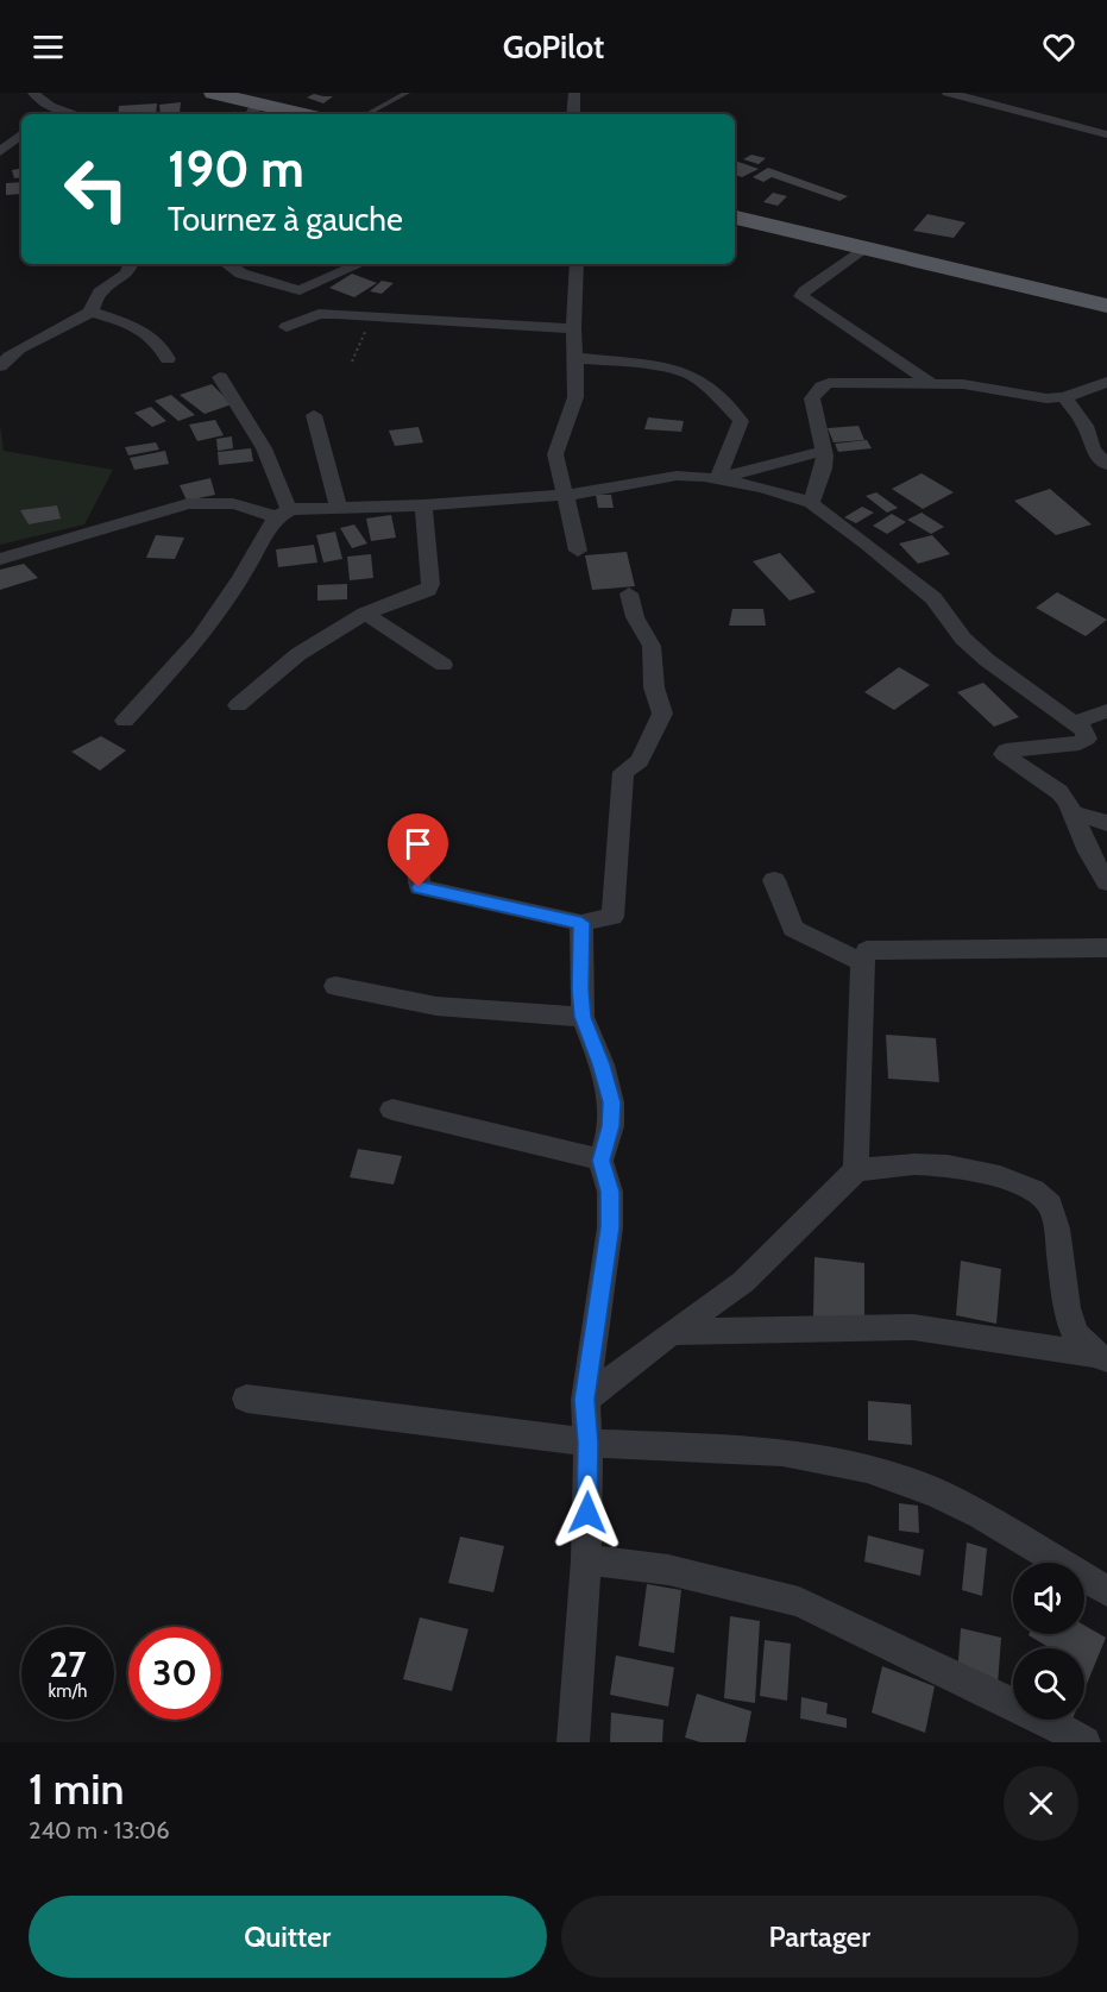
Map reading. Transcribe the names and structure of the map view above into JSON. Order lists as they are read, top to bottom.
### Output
{
  "page": {
    "header": "GoPilot",
    "turn": ["190 m", "Tournez à gauche"],
    "speed": "27 km/h",
    "limit": "30",
    "heading": ["1 min", "240 m · 13:06"],
    "buttons": ["Quitter", "Partager"]
  }
}
